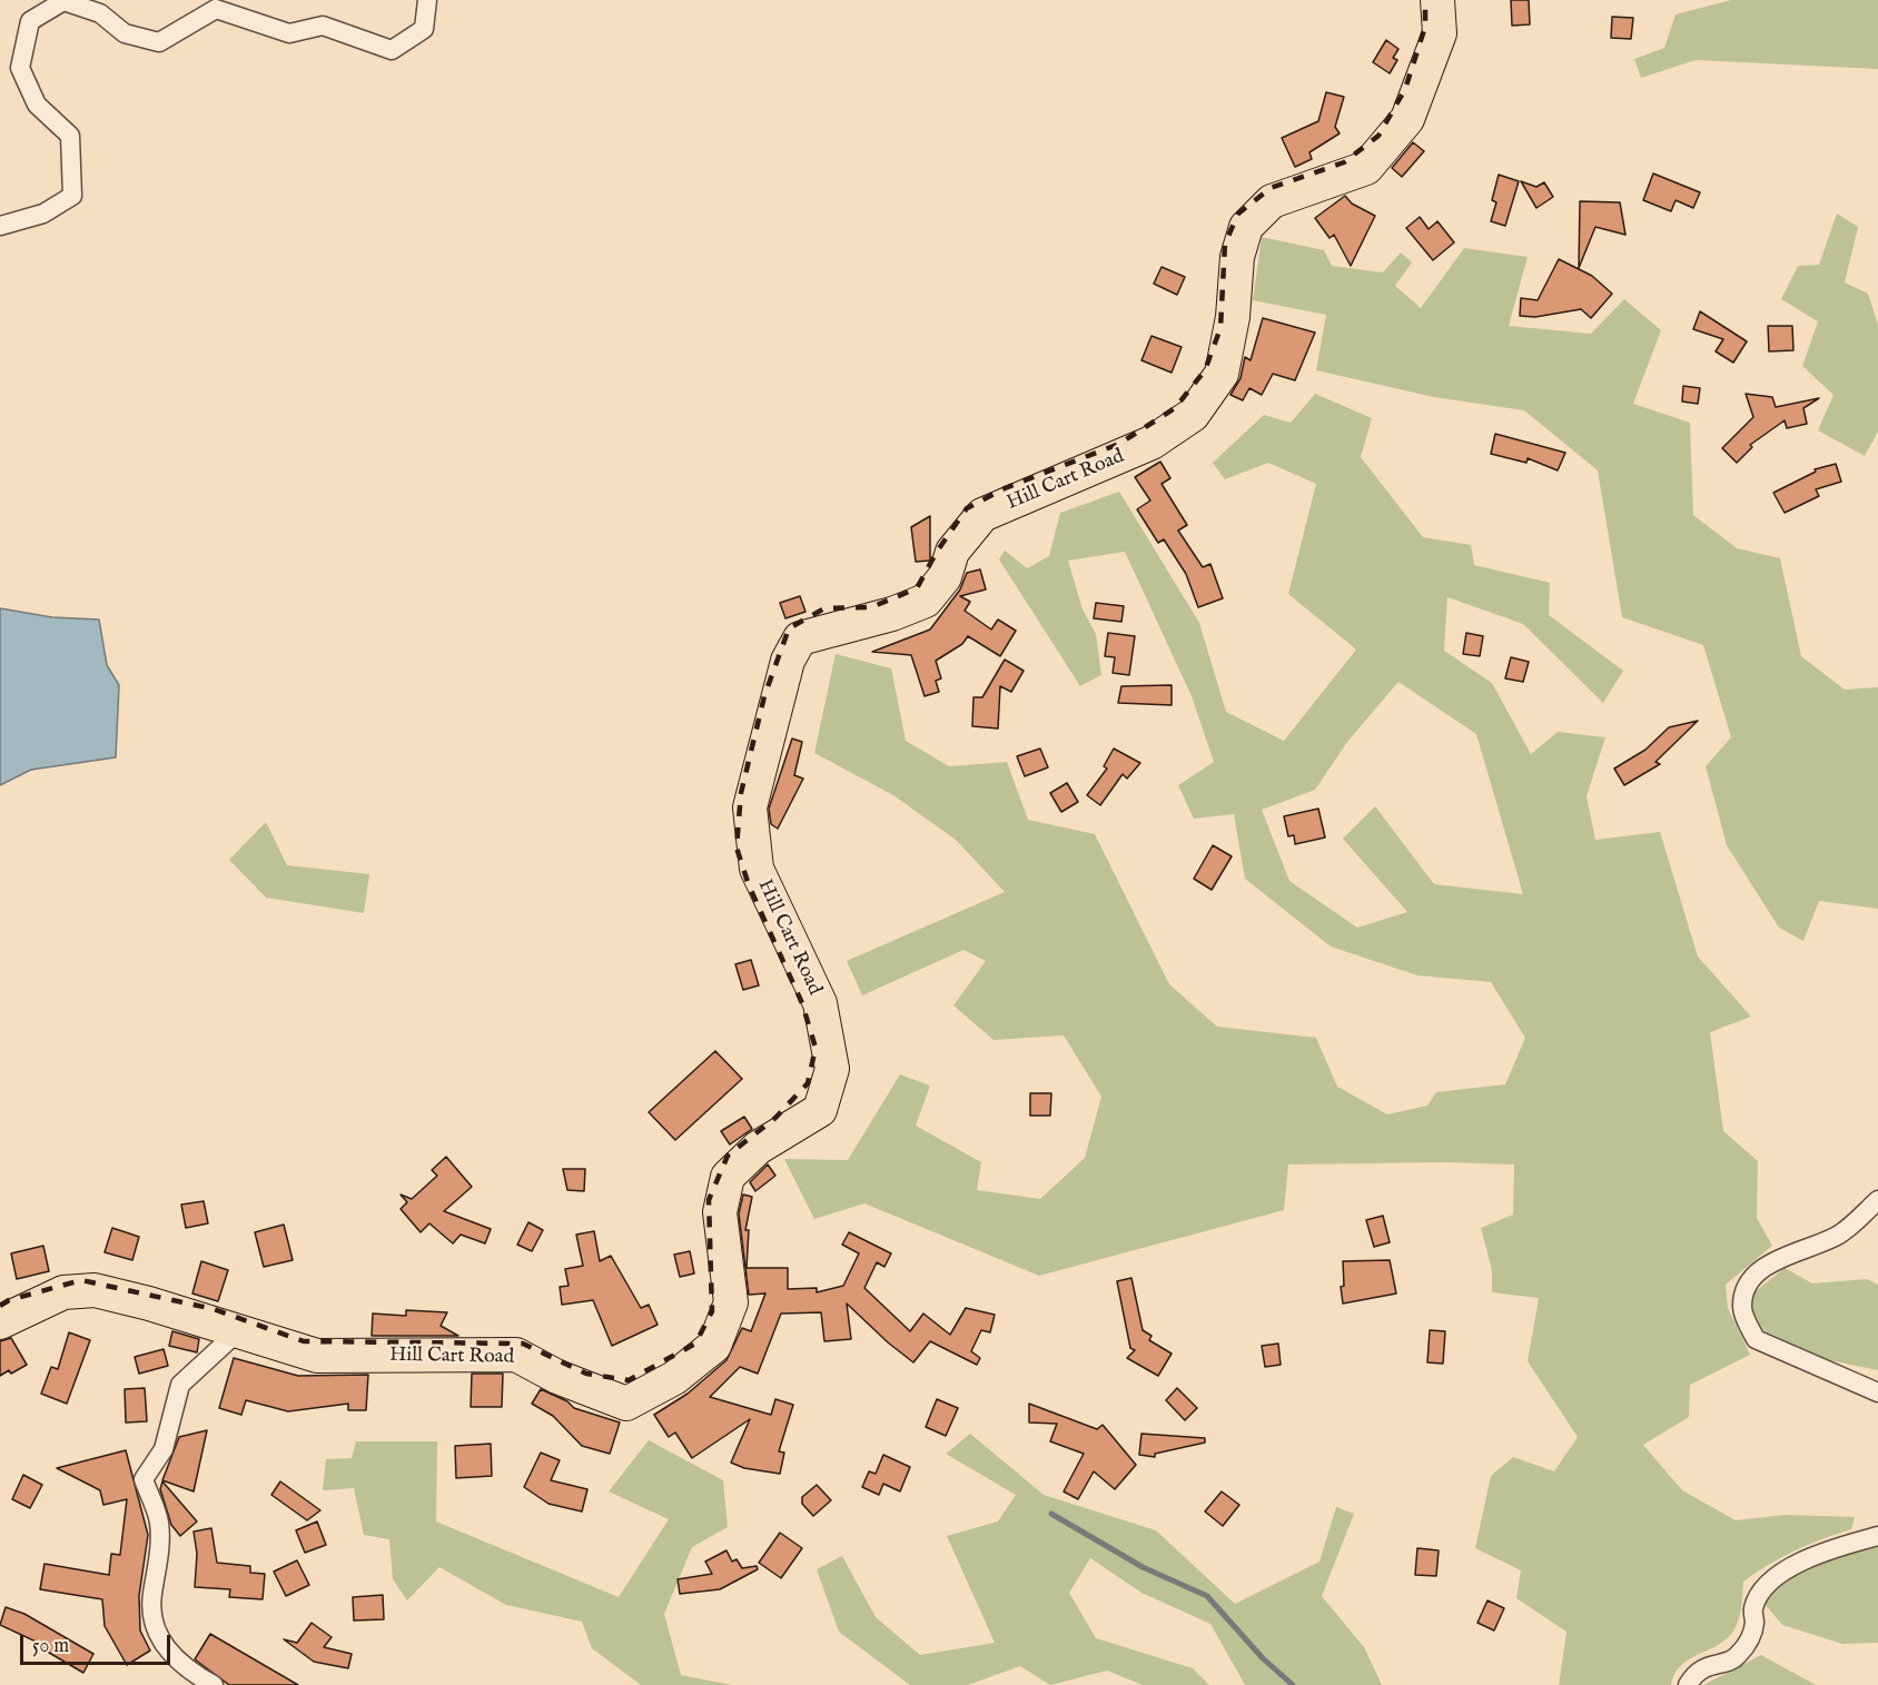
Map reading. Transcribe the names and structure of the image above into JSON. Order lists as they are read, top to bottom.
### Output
{
  "streets": {
    "highway": ["Hill Cart Road"]
  },
  "scale_bar": "50 m"
}
